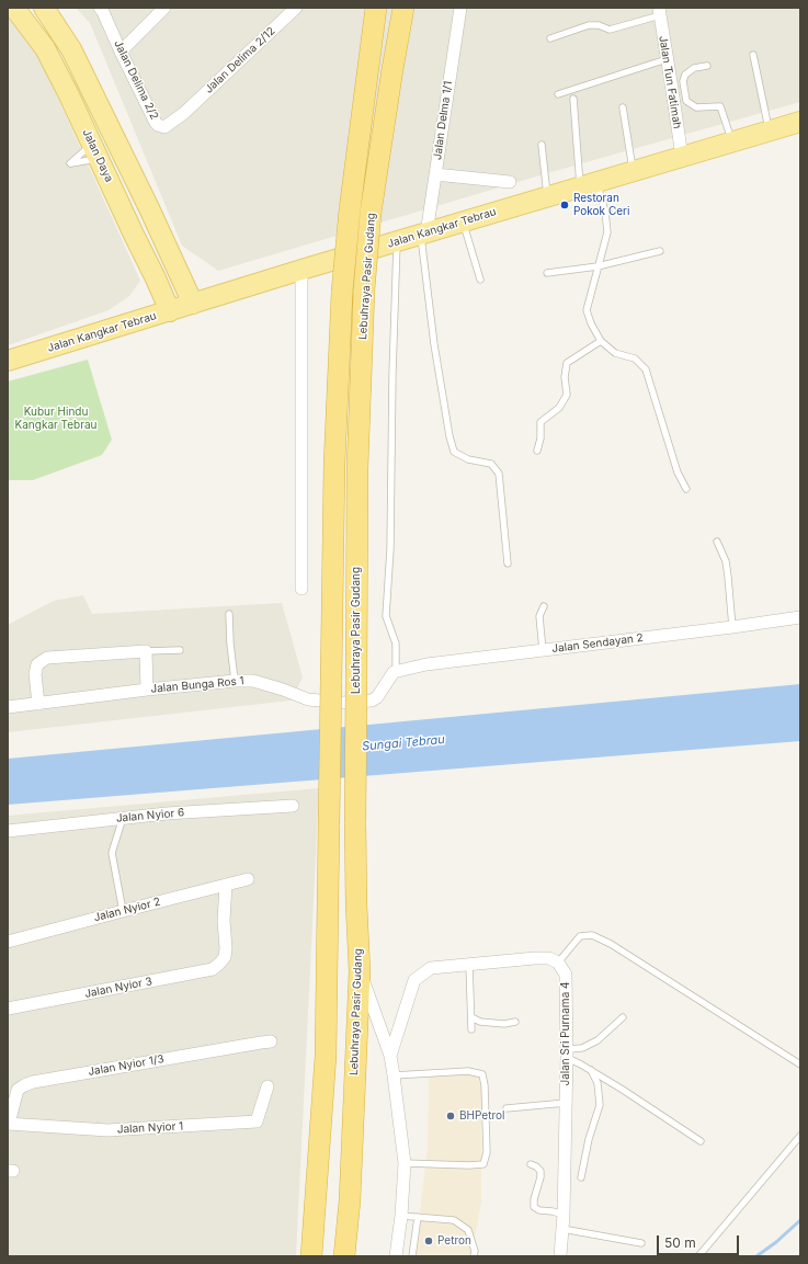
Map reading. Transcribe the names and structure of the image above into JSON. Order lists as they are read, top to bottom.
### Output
{
  "streets": {
    "highway": ["Lebuhraya Pasir Gudang"],
    "main road": ["Jalan Daya", "Jalan Kangkar Tebrau"],
    "street": [
      "Jalan Delima 2/12",
      "Jalan Delima 2/2",
      "Jalan Tun Fatimah",
      "Jalan Delma 1/1",
      "Jalan Sendayan 2",
      "Jalan Bunga Ros 1",
      "Jalan Nyior 6",
      "Jalan Nyior 2",
      "Jalan Nyior 3",
      "Jalan Sri Purnama 4",
      "Jalan Nyior 1/3",
      "Jalan Nyior 1"
    ]
  },
  "crossings": [
    ["Jalan Delima 2/12", "Jalan Delima 2/2"],
    ["Jalan Tun Fatimah", "Jalan Kangkar Tebrau"],
    ["Jalan Delma 1/1", "Jalan Kangkar Tebrau"],
    ["Jalan Daya", "Jalan Kangkar Tebrau"],
    ["Jalan Sendayan 2", "Jalan Bunga Ros 1"],
    ["Jalan Nyior 2", "Jalan Nyior 3"],
    ["Jalan Nyior 1/3", "Jalan Nyior 1"]
  ],
  "water": ["Sungai Tebrau"],
  "parks": ["Kubur Hindu Kangkar Tebrau"],
  "places": ["Restoran Pokok Ceri", "BHPetrol", "Petron"],
  "scale_bar": "50 m"
}
